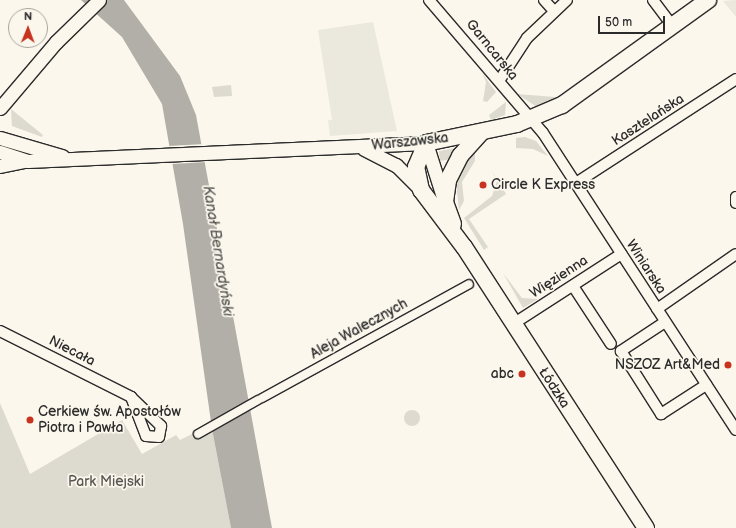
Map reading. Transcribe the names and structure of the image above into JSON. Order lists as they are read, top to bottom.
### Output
{
  "streets": {
    "main road": ["Warszawska", "Łódzka"],
    "street": [
      "Garncarska",
      "Kasztelańska",
      "Winiarska",
      "Więzienna",
      "Aleja Walecznych",
      "Niecała"
    ]
  },
  "crossings": [
    ["Garncarska", "Warszawska"],
    ["Garncarska", "Winiarska"],
    ["Kasztelańska", "Winiarska"],
    ["Warszawska", "Winiarska"],
    ["Winiarska", "Więzienna"],
    ["Więzienna", "Łódzka"]
  ],
  "water": ["Kanał Bernardyński"],
  "parks": ["Park Miejski"],
  "places": [
    "Circle K Express",
    "NSZOZ Art&Med",
    "abc",
    "Cerkiew św. Apostołów Piotra i Pawła"
  ],
  "scale_bar": "50 m",
  "north": "top"
}
